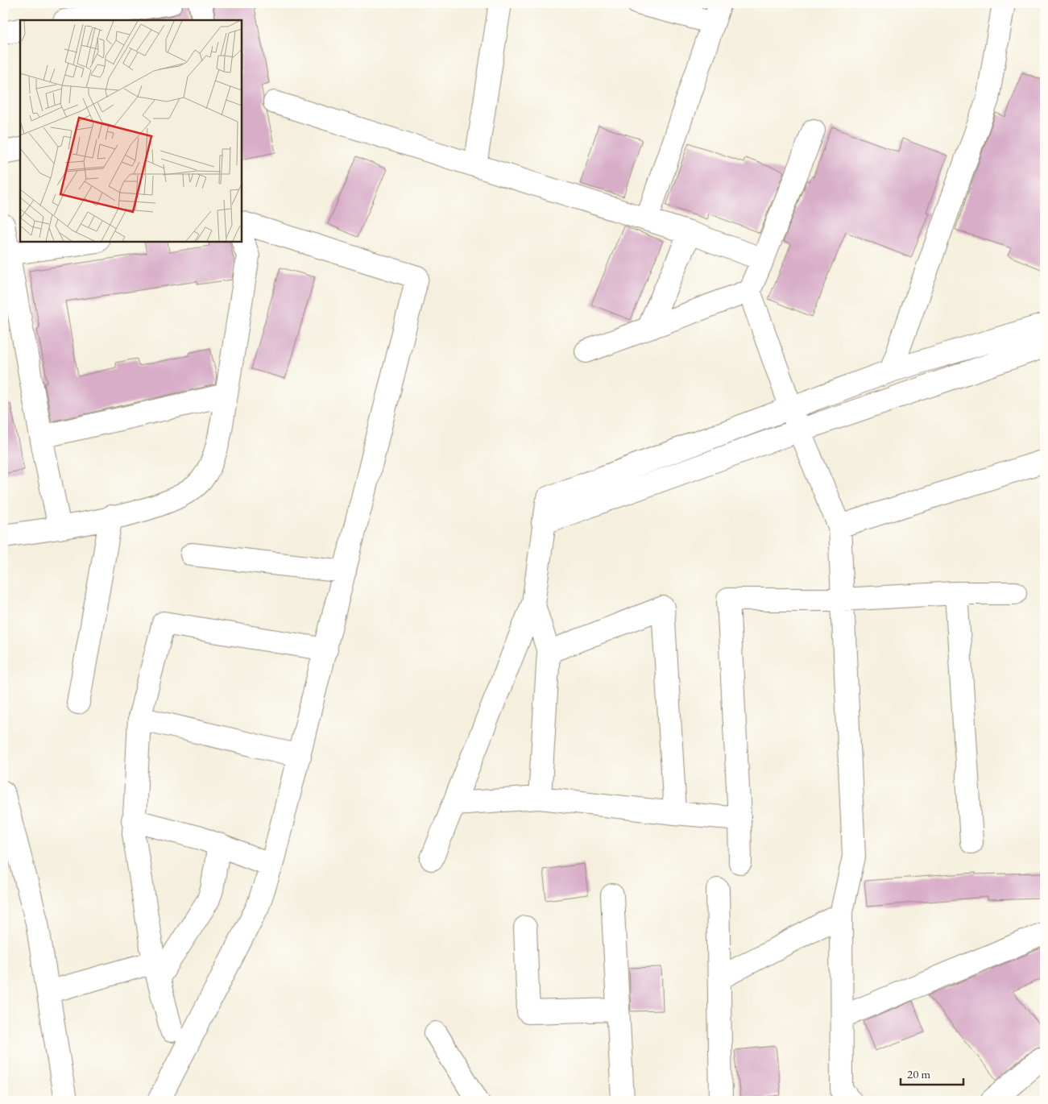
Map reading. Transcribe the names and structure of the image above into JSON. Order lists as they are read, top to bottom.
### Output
{
  "scale_bar": "20 m"
}
